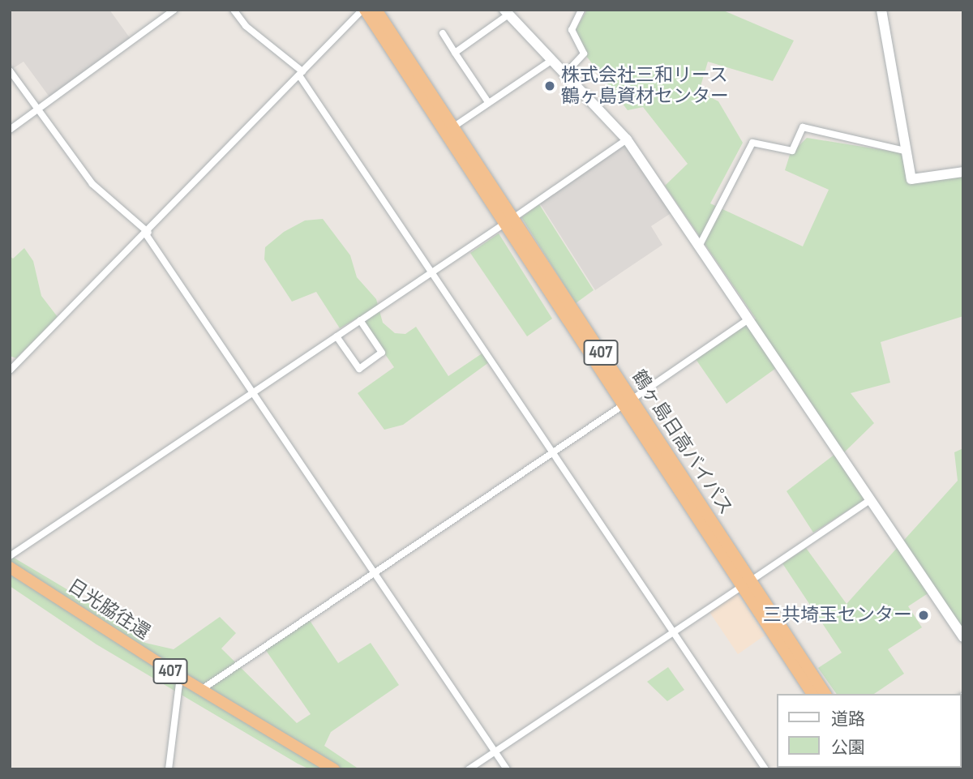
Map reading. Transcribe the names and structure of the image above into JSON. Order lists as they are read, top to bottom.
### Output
{
  "streets": {
    "highway": ["407", "鶴ヶ島日高バイパス", "日光脇往還"]
  },
  "places": ["株式会社三和リース 鶴ヶ島資材センター", "三共埼玉センター"],
  "legend": ["道路", "公園"]
}
